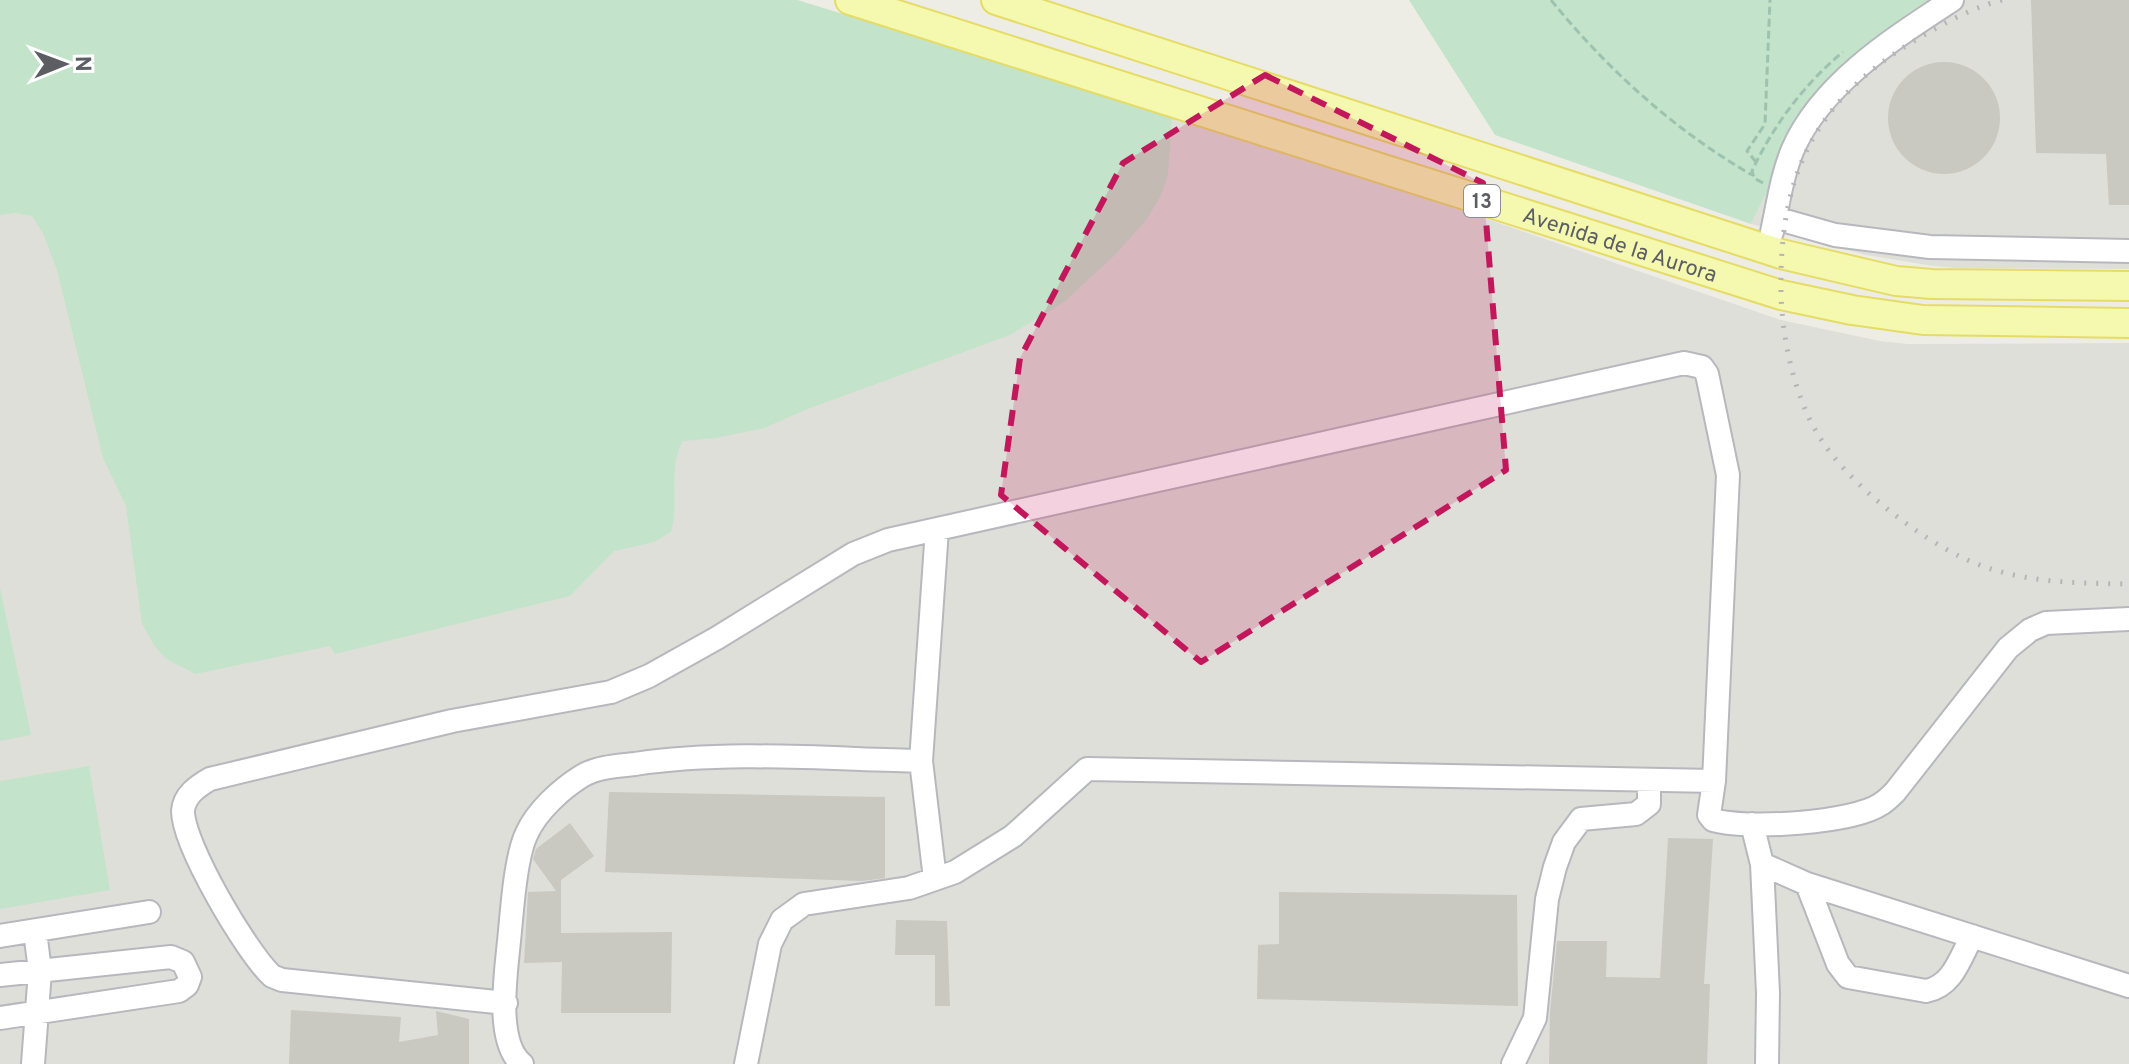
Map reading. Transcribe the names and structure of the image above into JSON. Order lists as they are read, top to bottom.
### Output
{
  "streets": {
    "main road": ["13", "Avenida de la Aurora"]
  },
  "north": "right"
}
